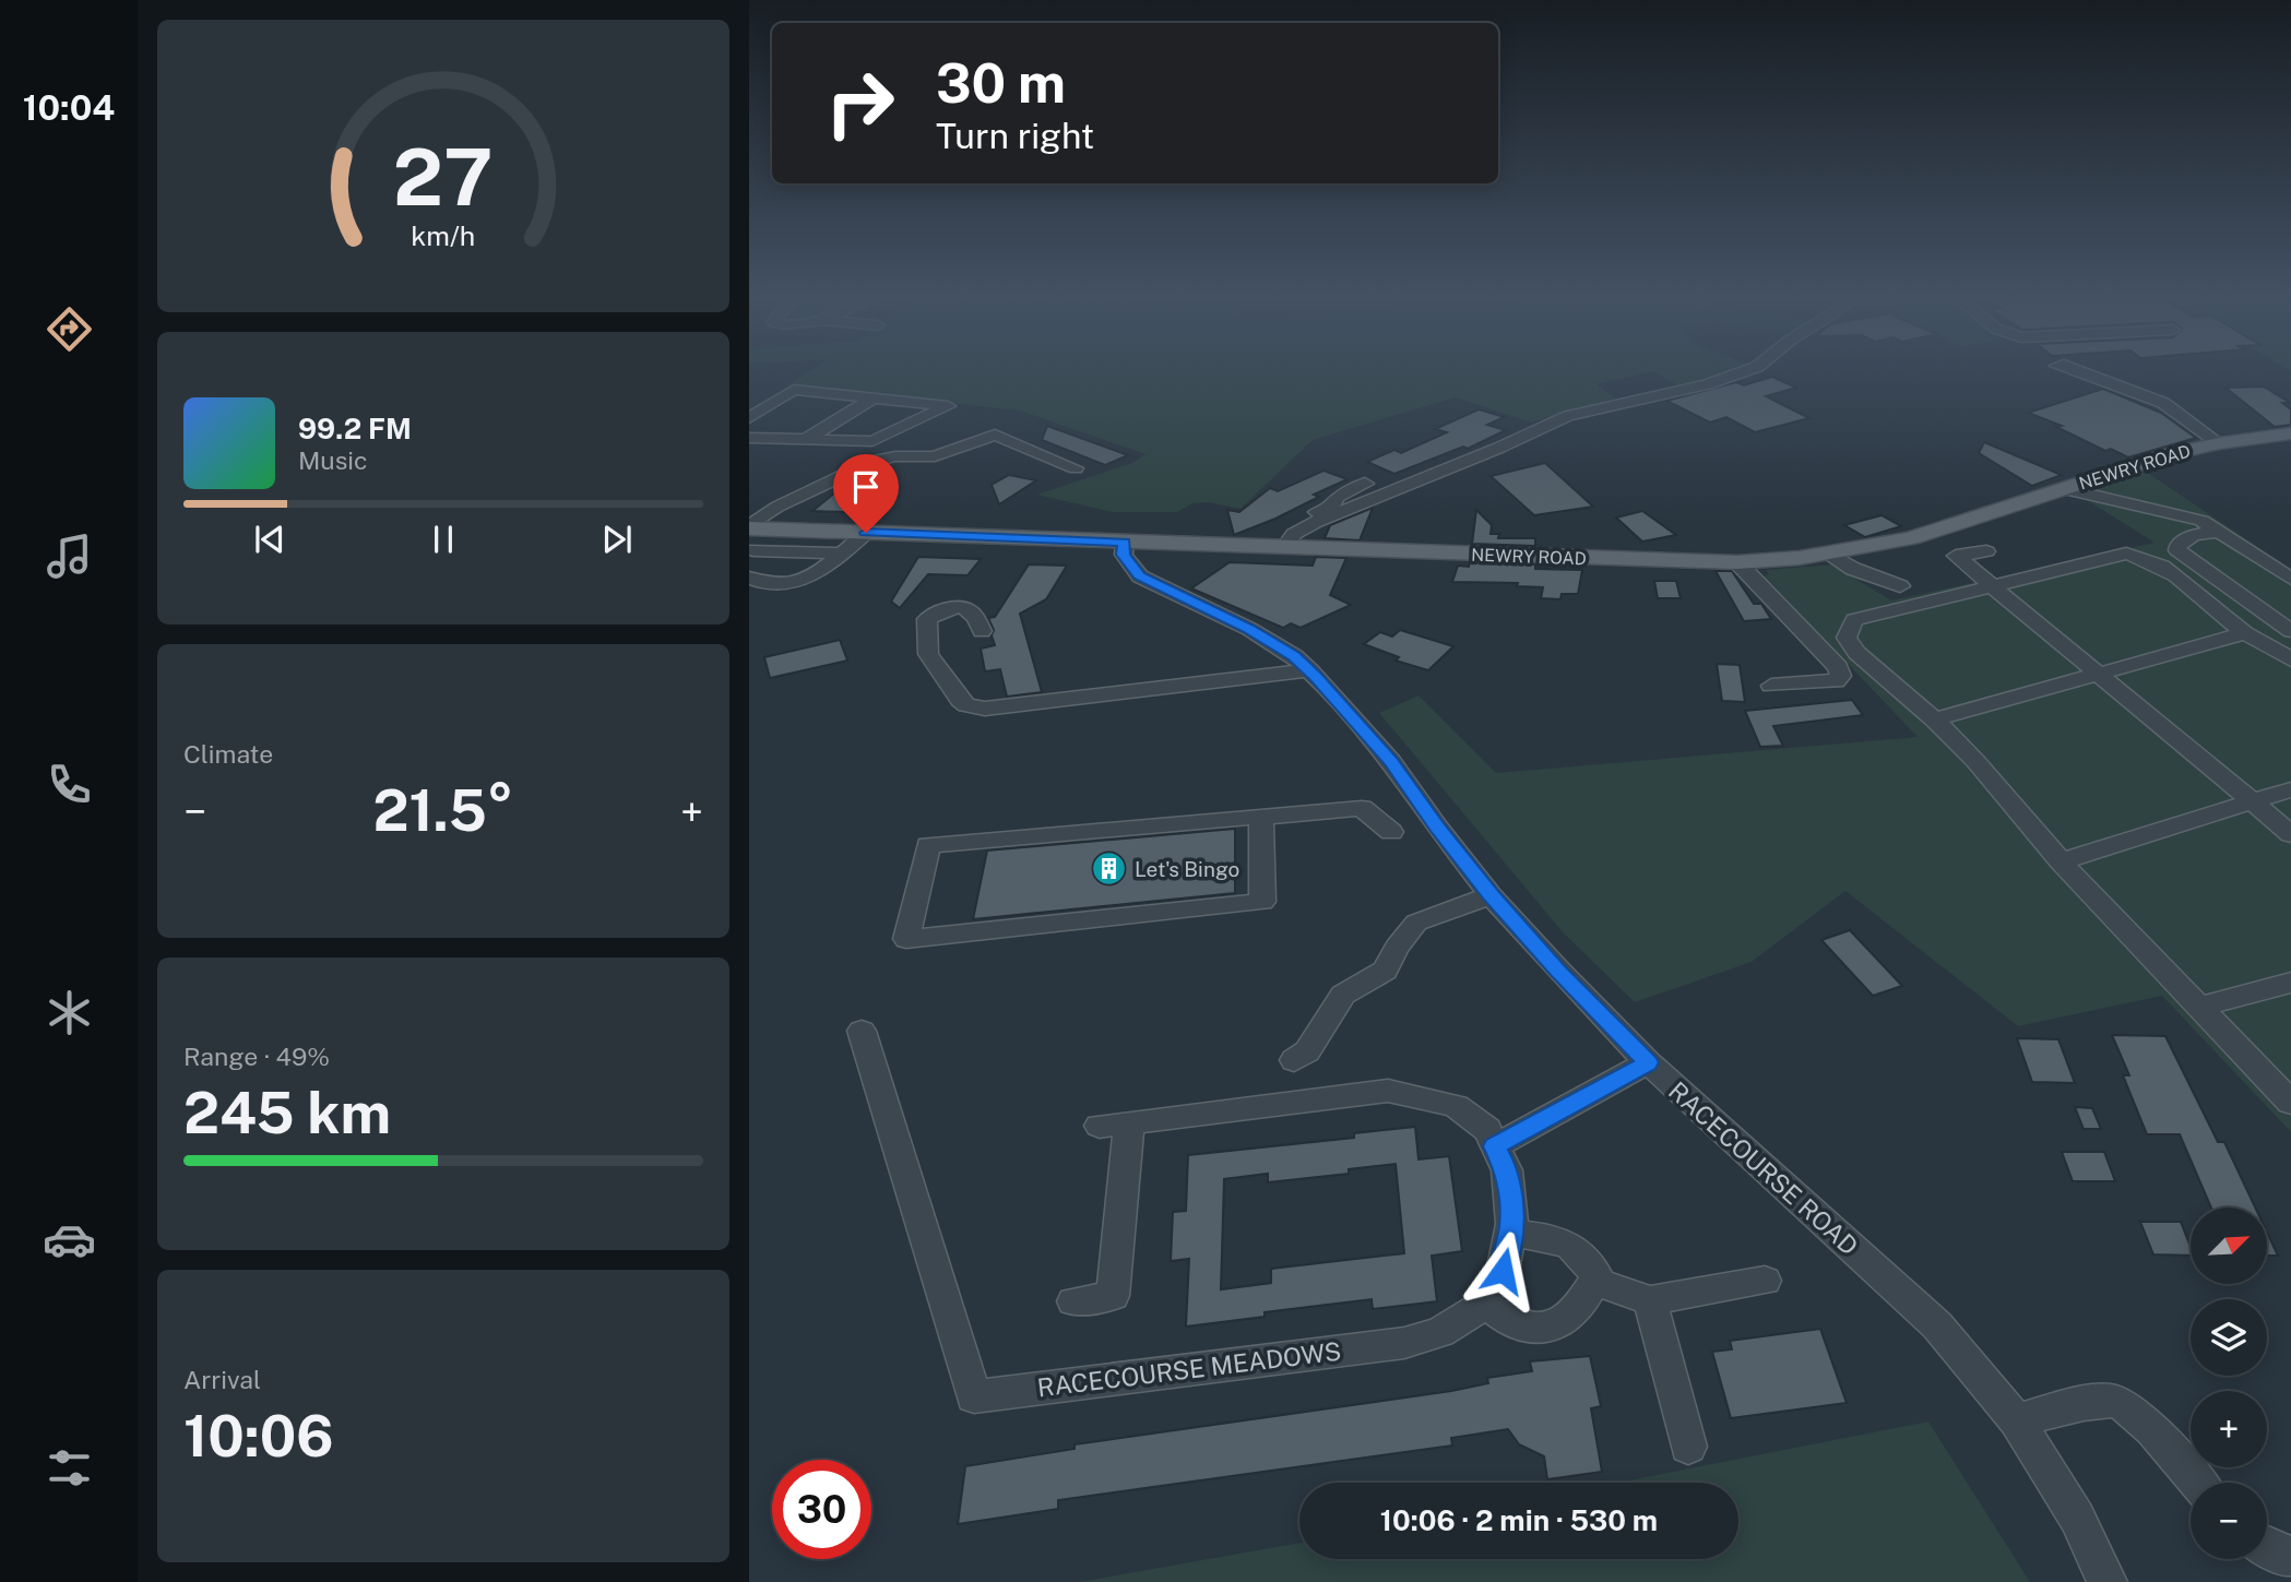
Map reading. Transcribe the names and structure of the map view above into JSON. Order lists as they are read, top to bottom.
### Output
{
  "streets": {
    "main road": ["NEWRY ROAD"],
    "street": ["RACECOURSE ROAD", "RACECOURSE MEADOWS"]
  },
  "crossings": [
    ["NEWRY ROAD", "RACECOURSE ROAD"]
  ],
  "places": {
    "building": ["Let's Bingo"]
  },
  "north": "top right",
  "page": {
    "tabs": "10:04",
    "turn": ["30 m", "Turn right"],
    "song": ["99.2 FM", "Music"],
    "tile": [
      "Climate",
      ["Range · 49%", "245 km"],
      ["Arrival", "10:06"]
    ],
    "heat": ["−", "21.5°", "+"],
    "map_buttons": ["+", "−"],
    "limit": "30",
    "trip": "10:06 · 2 min · 530 m",
    "gauge": ["27", "km/h"]
  }
}
